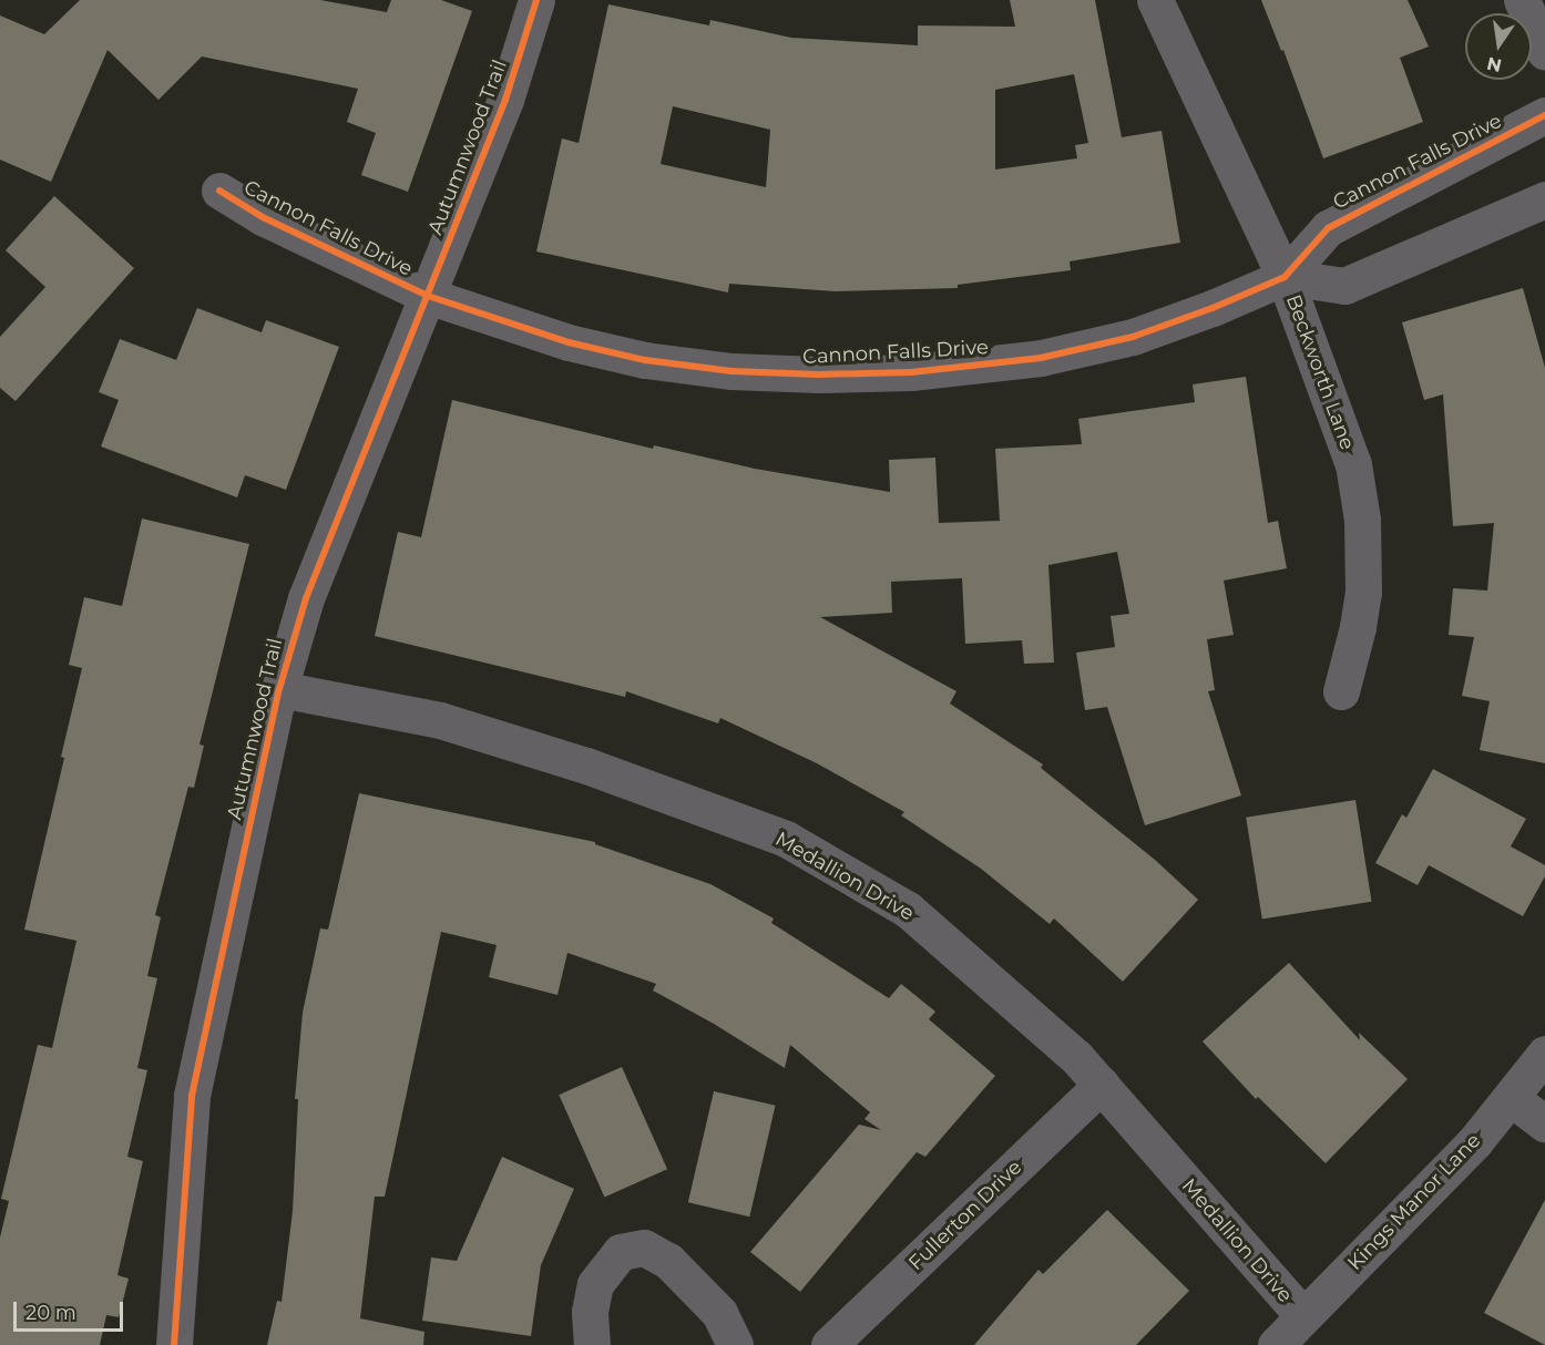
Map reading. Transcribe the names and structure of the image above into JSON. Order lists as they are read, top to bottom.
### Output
{
  "streets": {
    "street": [
      "Autumnwood Trail",
      "Cannon Falls Drive",
      "Beckworth Lane",
      "Medallion Drive",
      "Kings Manor Lane",
      "Fullerton Drive"
    ]
  },
  "crossings": [
    ["Autumnwood Trail", "Cannon Falls Drive"],
    ["Autumnwood Trail", "Medallion Drive"],
    ["Cannon Falls Drive", "Beckworth Lane"],
    ["Medallion Drive", "Kings Manor Lane"],
    ["Medallion Drive", "Fullerton Drive"]
  ],
  "scale_bar": "20 m",
  "north": "bottom"
}
